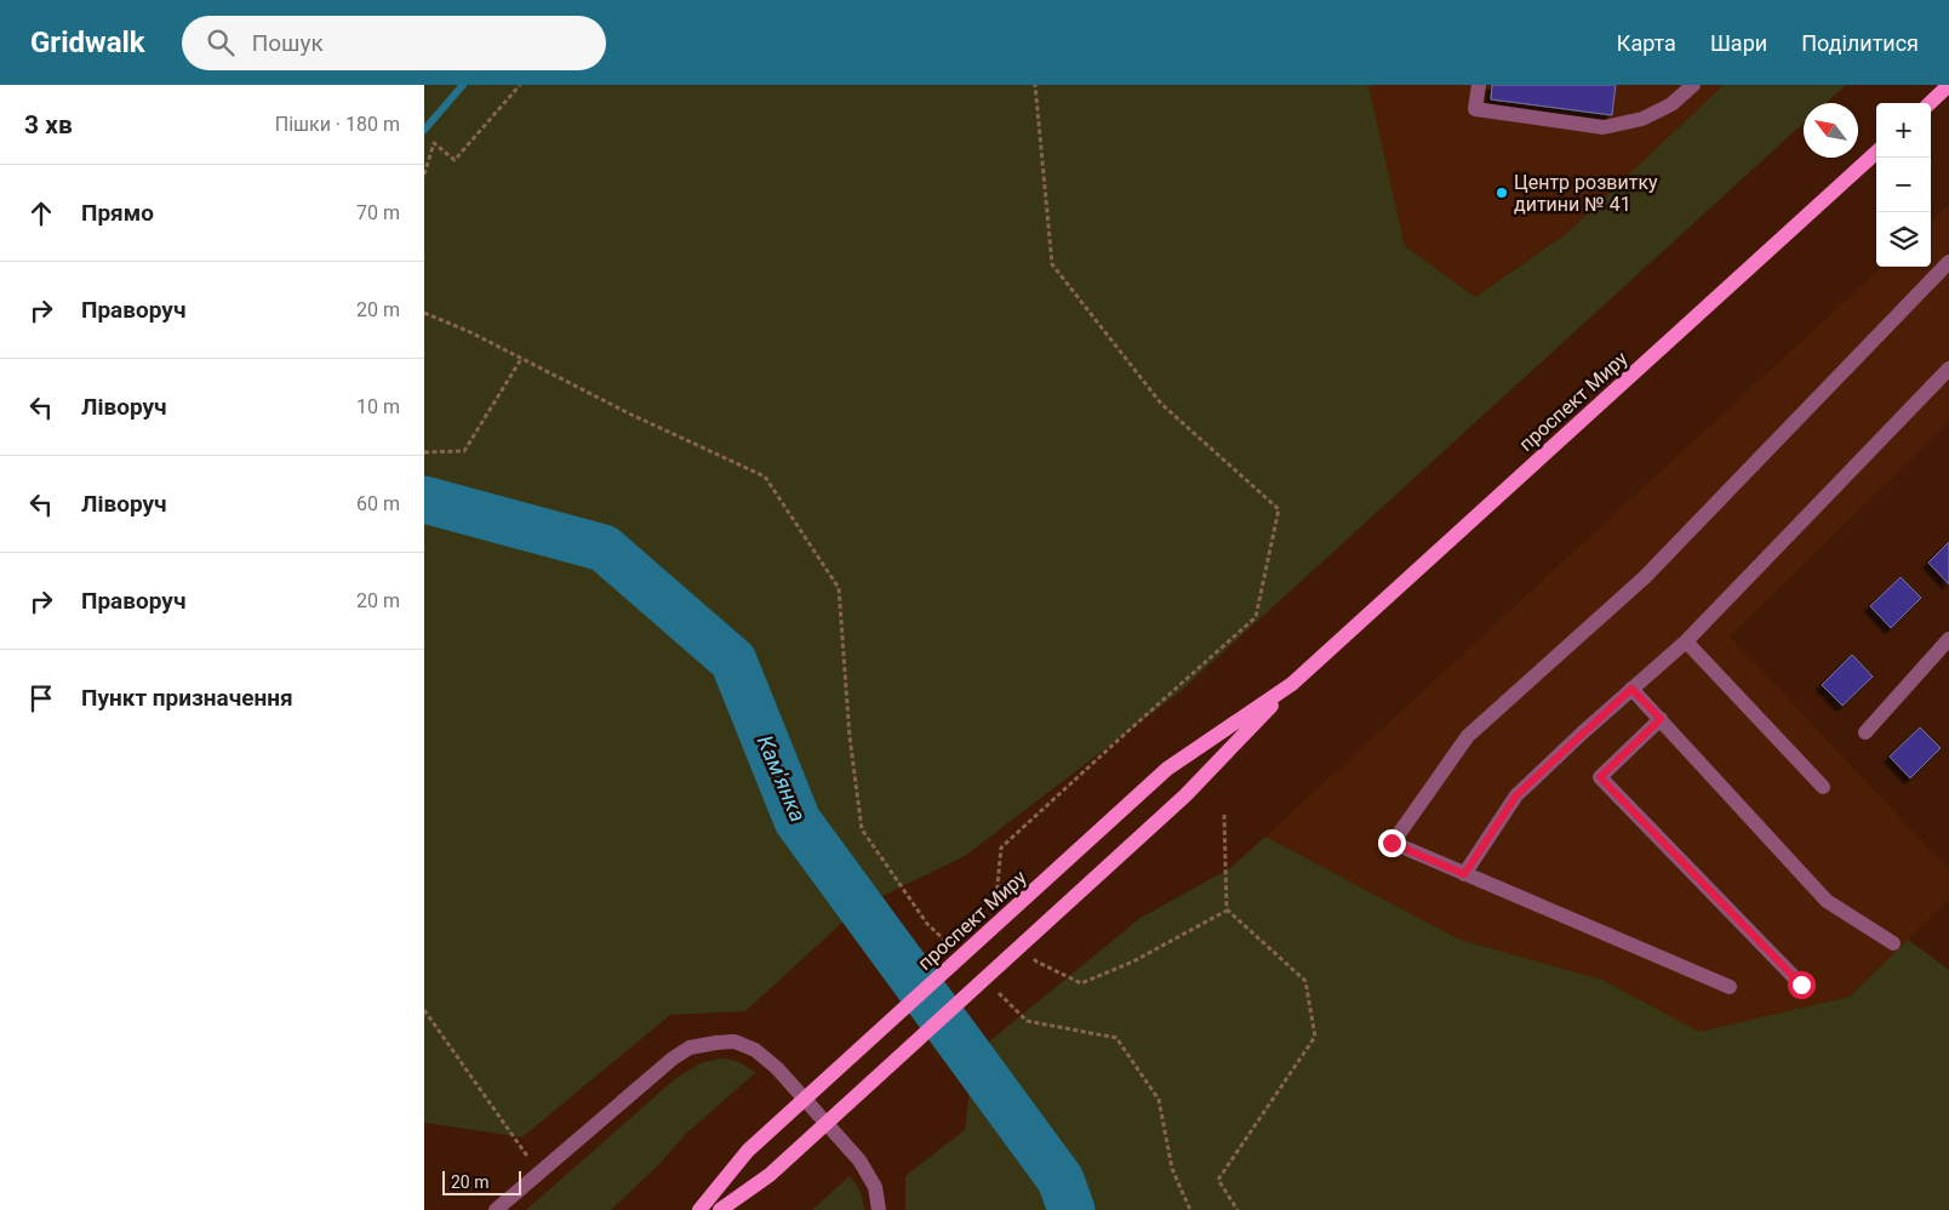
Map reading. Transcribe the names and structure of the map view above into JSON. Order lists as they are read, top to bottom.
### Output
{
  "streets": {
    "main road": ["проспект Миру"]
  },
  "water": ["Кам'янка"],
  "places": ["Центр розвитку дитини № 41"],
  "scale_bar": "20 m",
  "north": "top left",
  "page": {
    "header": "Gridwalk",
    "search": "Пошук",
    "nav": ["Карта", "Шари", "Поділитися"],
    "heading": ["3 хв", "Пішки · 180 m"],
    "map_buttons": ["+", "−"],
    "list": [
      ["Прямо", "70 m"],
      ["Праворуч", "20 m"],
      ["Ліворуч", "10 m"],
      ["Ліворуч", "60 m"],
      ["Праворуч", "20 m"],
      "Пункт призначення"
    ],
    "scale": "20 m"
  }
}
